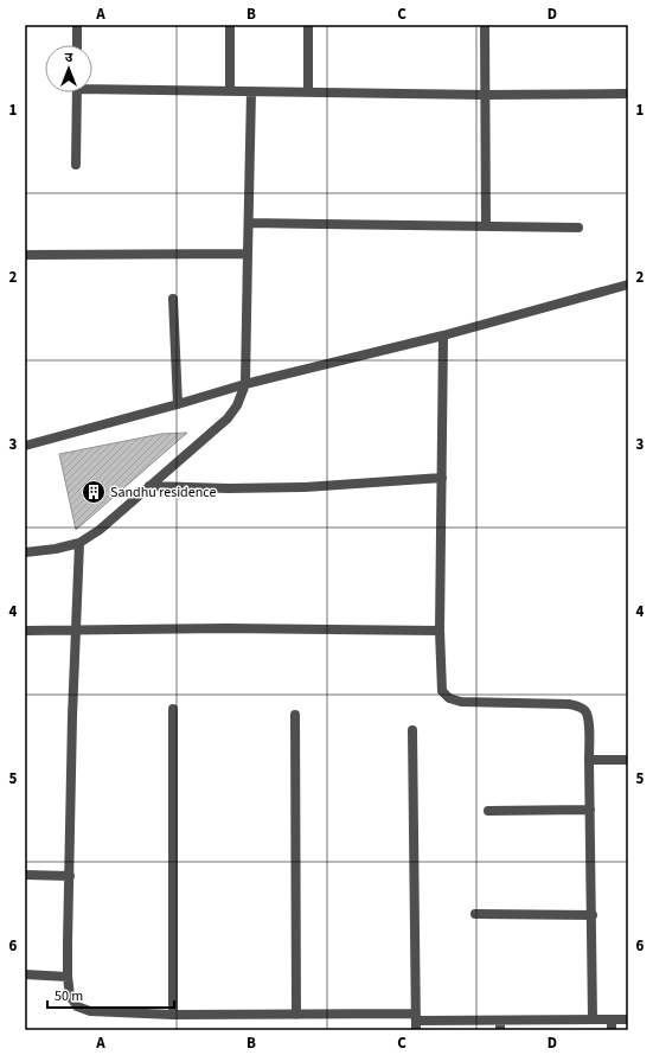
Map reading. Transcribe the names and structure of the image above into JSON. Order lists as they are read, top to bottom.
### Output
{
  "places": {
    "building": ["Sandhu residence"]
  },
  "scale_bar": "50 m",
  "north": "top",
  "grid": {
    "columns": [
      "A",
      "B",
      "C",
      "D"
    ],
    "rows": [
      "1",
      "2",
      "3",
      "4",
      "5",
      "6"
    ]
  }
}
